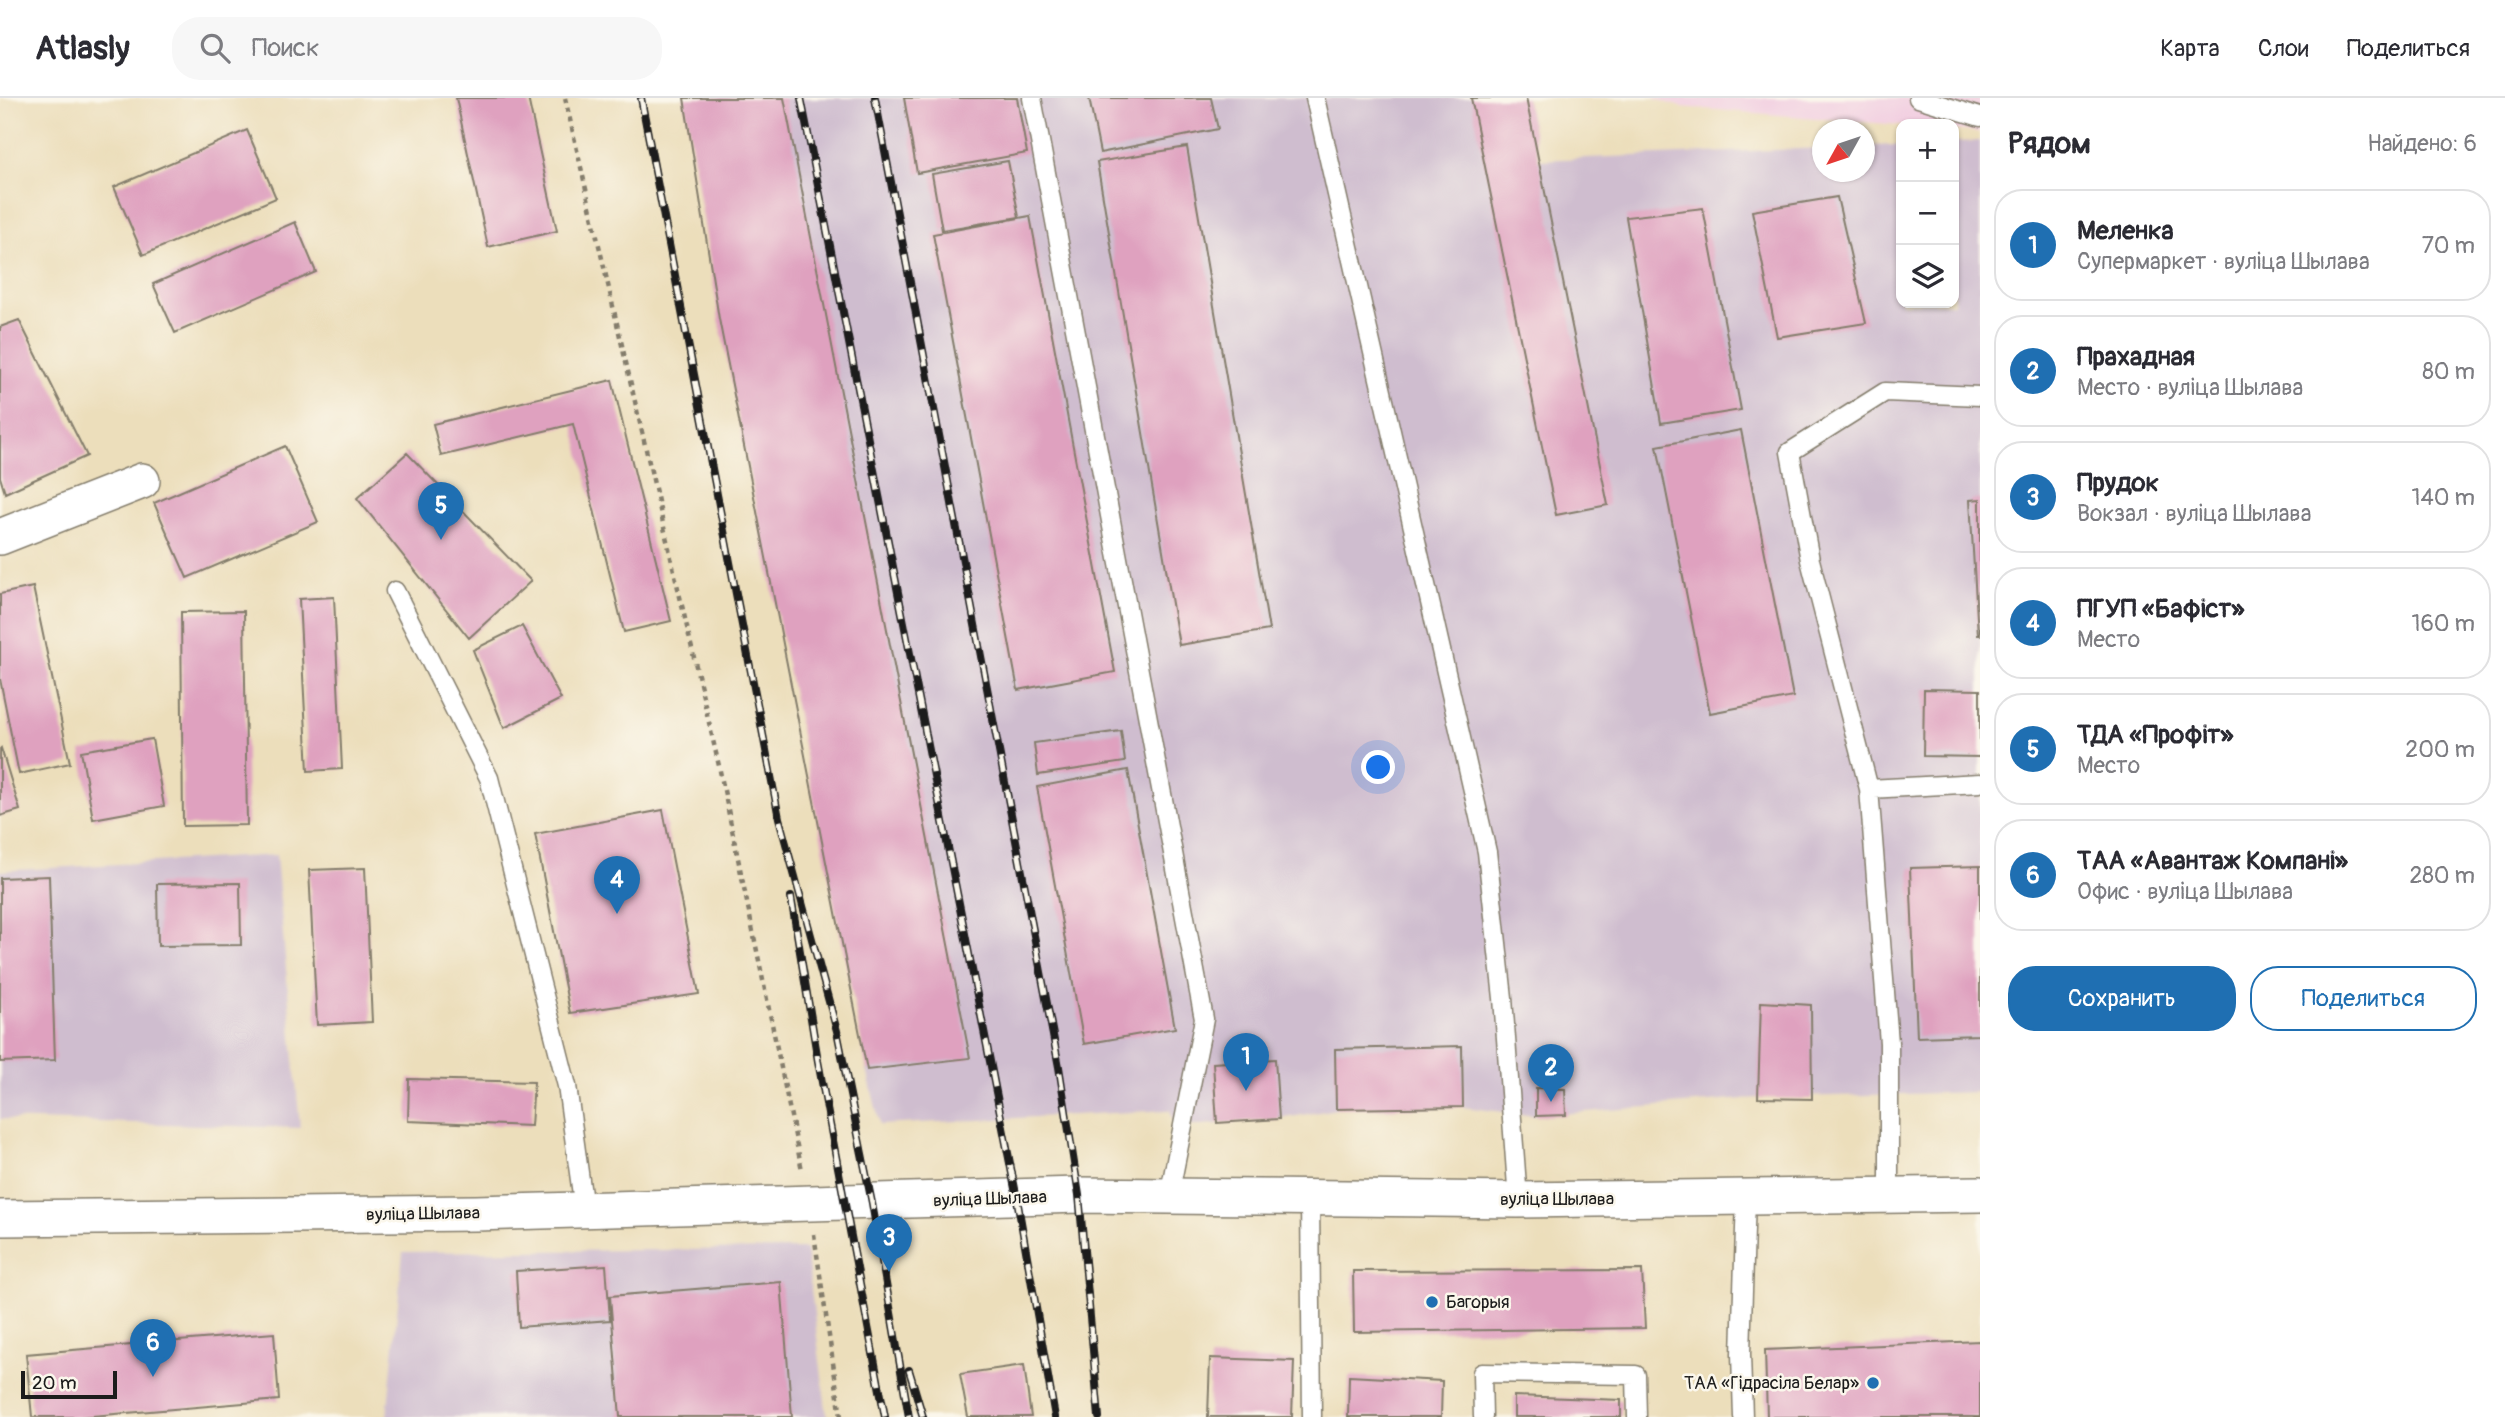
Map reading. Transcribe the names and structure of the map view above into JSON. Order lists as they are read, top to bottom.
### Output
{
  "streets": {
    "street": ["вуліца Шылава"]
  },
  "places": ["Багорыя", "ТАА «Гідрасіла Белар»"],
  "scale_bar": "20 m",
  "north": "bottom left",
  "page": {
    "header": "Atlasly",
    "search": "Поиск",
    "nav": ["Карта", "Слои", "Поделиться"],
    "heading": ["Рядом", "Найдено: 6"],
    "map_buttons": ["+", "−"],
    "list": [
      {
        "mark": "1",
        "name": "Меленка",
        "note": "Супермаркет · вуліца Шылава",
        "value": "70 m"
      },
      {
        "mark": "2",
        "name": "Прахадная",
        "note": "Место · вуліца Шылава",
        "value": "80 m"
      },
      {
        "mark": "3",
        "name": "Прудок",
        "note": "Вокзал · вуліца Шылава",
        "value": "140 m"
      },
      {
        "mark": "4",
        "name": "ПГУП «Бафіст»",
        "note": "Место",
        "value": "160 m"
      },
      {
        "mark": "5",
        "name": "ТДА «Профіт»",
        "note": "Место",
        "value": "200 m"
      },
      {
        "mark": "6",
        "name": "ТАА «Авантаж Компані»",
        "note": "Офис · вуліца Шылава",
        "value": "280 m"
      }
    ],
    "pins": [
      "5",
      "4",
      "1",
      "2",
      "3",
      "6"
    ],
    "buttons": ["Сохранить", "Поделиться"],
    "scale": "20 m"
  }
}
